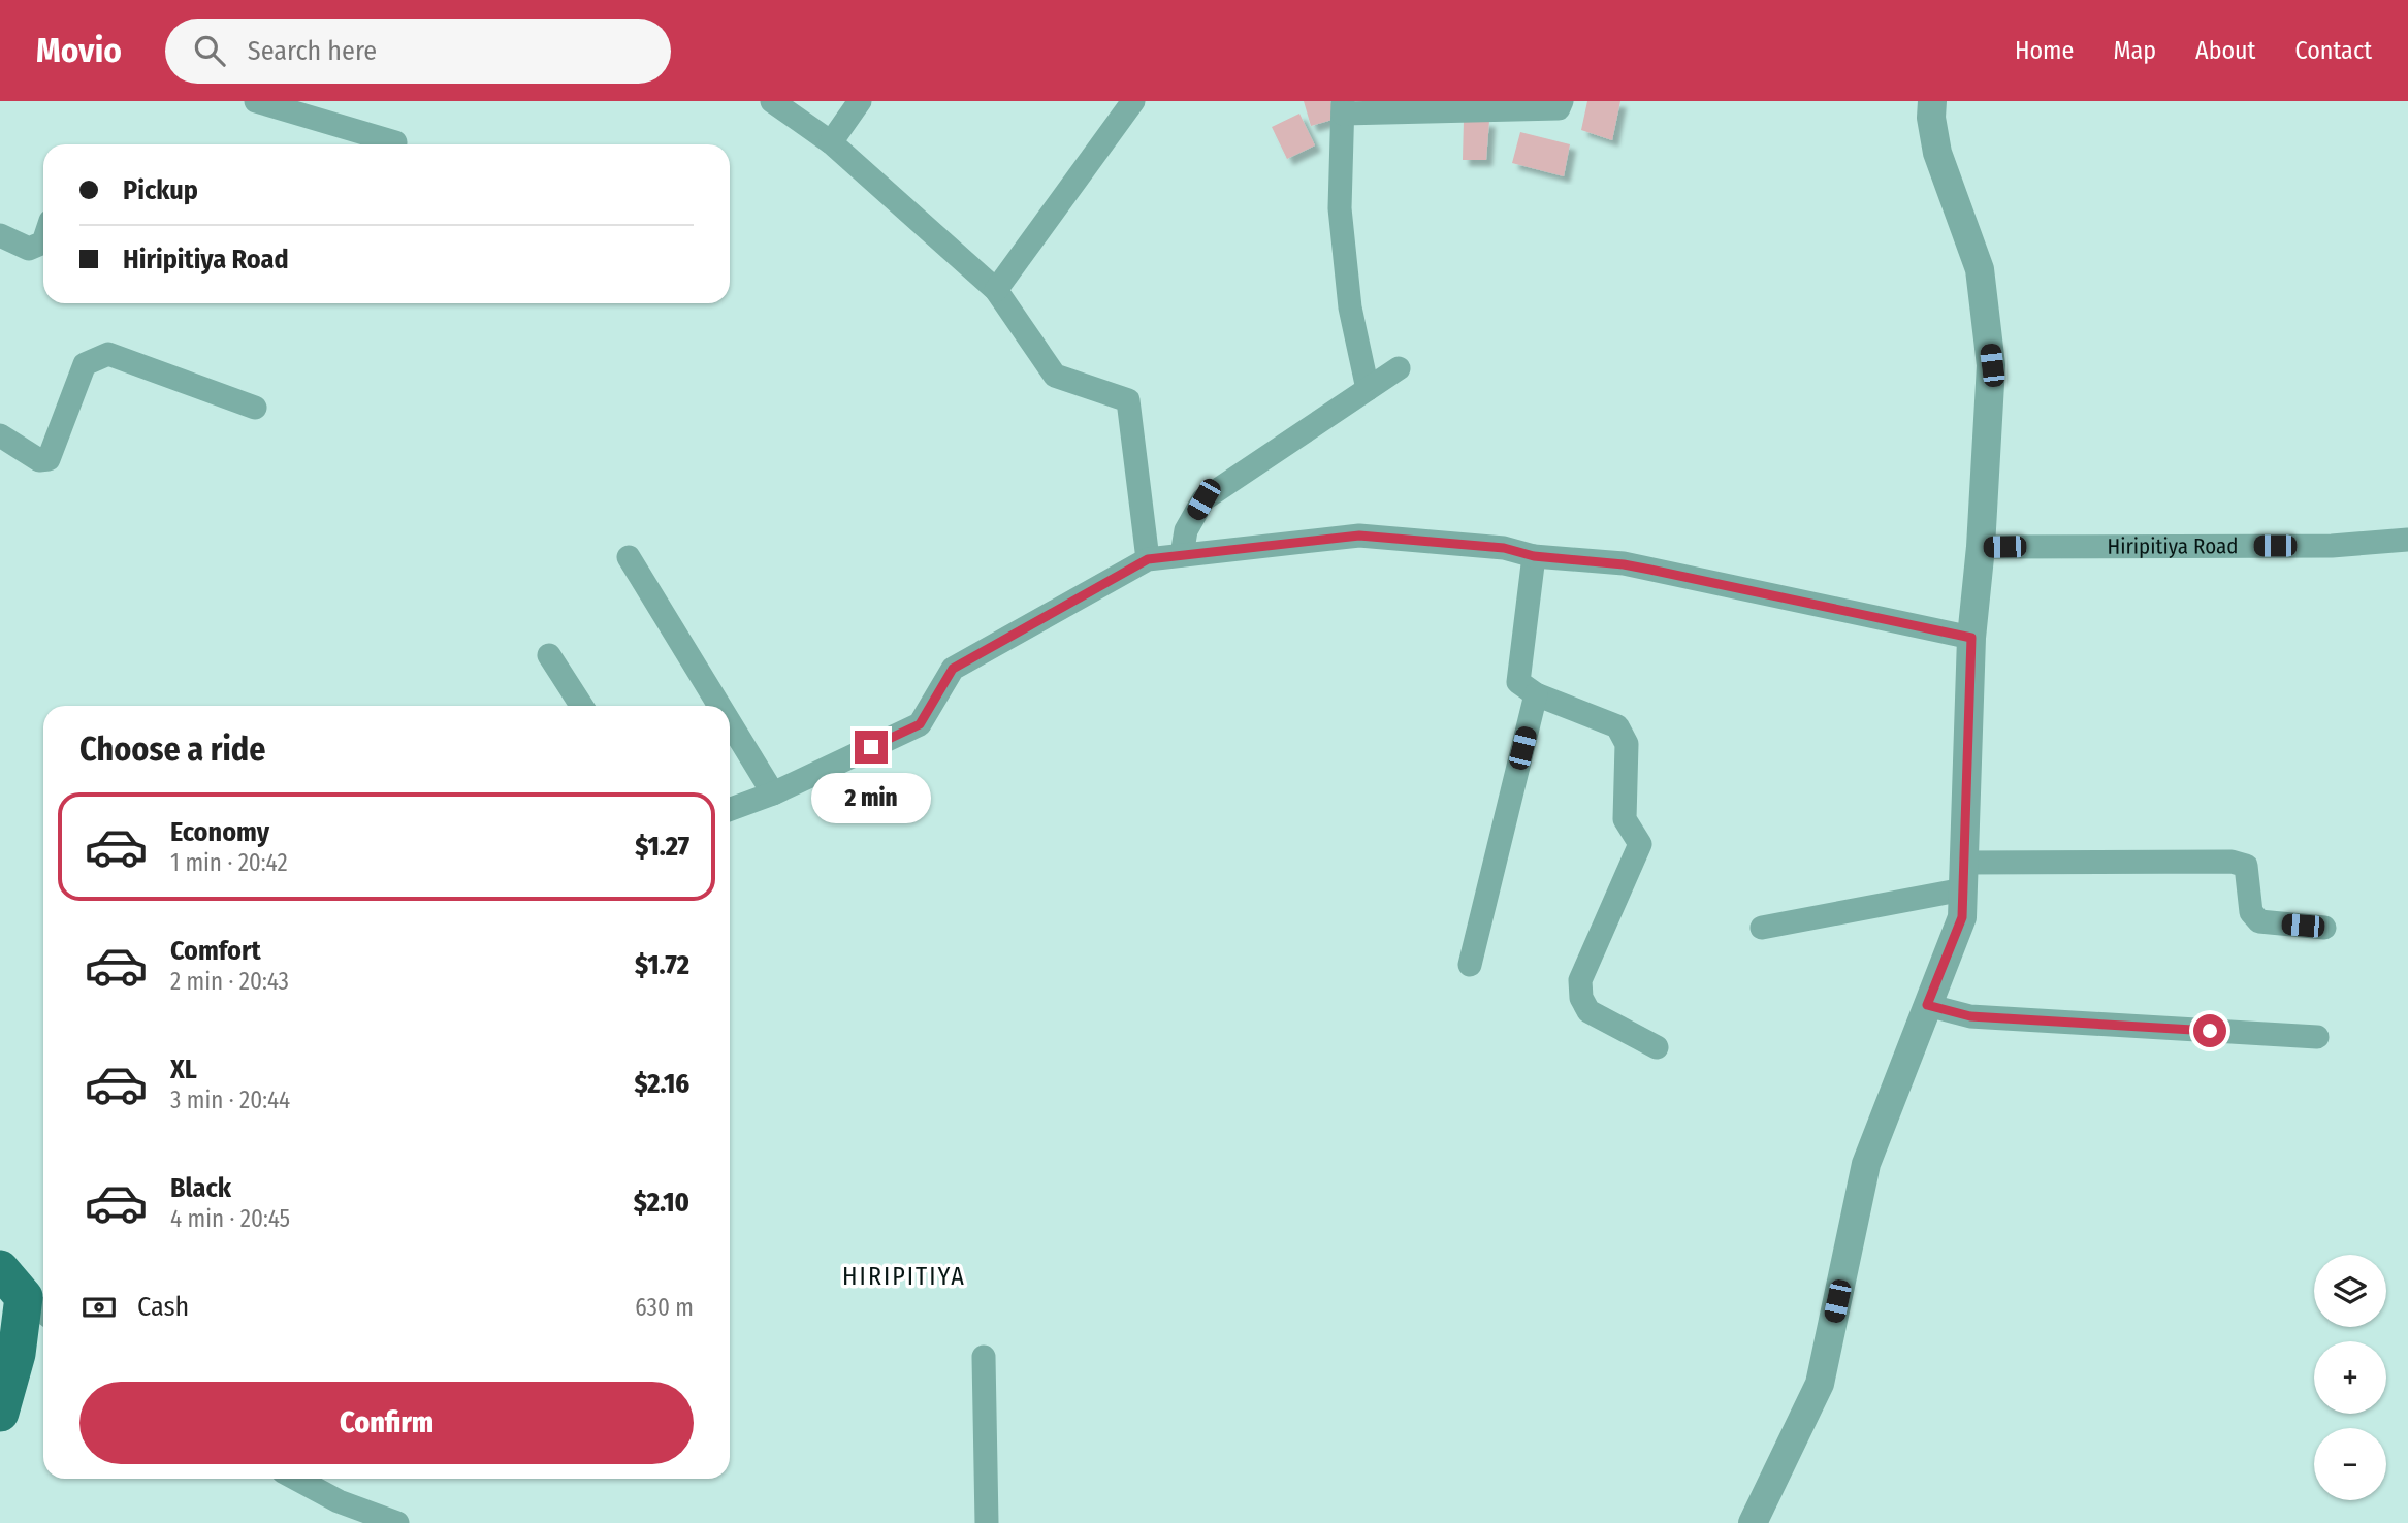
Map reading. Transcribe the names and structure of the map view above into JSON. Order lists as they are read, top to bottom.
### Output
{
  "streets": {
    "street": ["Hiripitiya Road"]
  },
  "districts": ["HIRIPITIYA"],
  "page": {
    "header": "Movio",
    "search": "Search here",
    "nav": [
      "Home",
      "Map",
      "About",
      "Contact"
    ],
    "banner": ["Pickup", "Hiripitiya Road"],
    "heading": "Choose a ride",
    "bubble": "2 min",
    "list": [
      {
        "name": "Economy",
        "note": "1 min · 20:42",
        "value": "$1.27"
      },
      {
        "name": "Comfort",
        "note": "2 min · 20:43",
        "value": "$1.72"
      },
      {
        "name": "XL",
        "note": "3 min · 20:44",
        "value": "$2.16"
      },
      {
        "name": "Black",
        "note": "4 min · 20:45",
        "value": "$2.10"
      }
    ],
    "map_buttons": ["+", "−"],
    "pay": ["Cash", "630 m"],
    "buttons": "Confirm"
  }
}
